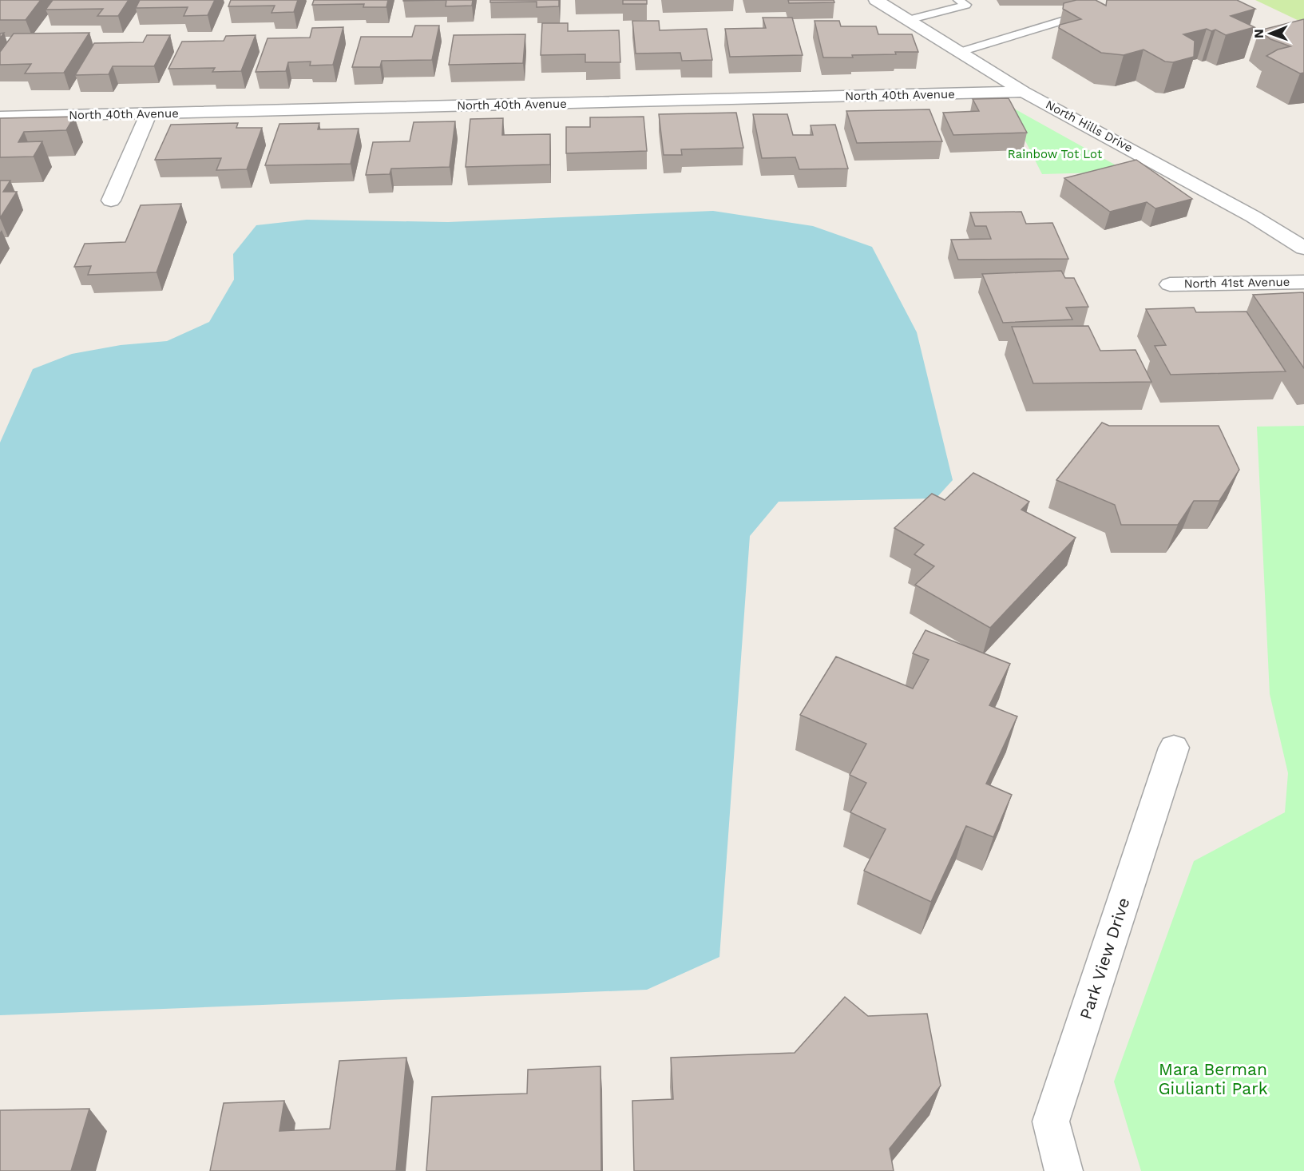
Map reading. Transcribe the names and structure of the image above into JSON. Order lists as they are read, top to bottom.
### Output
{
  "streets": {
    "street": [
      "North 40th Avenue",
      "North Hills Drive",
      "North 41st Avenue",
      "Park View Drive"
    ]
  },
  "crossings": [
    ["North 40th Avenue", "North Hills Drive"]
  ],
  "parks": ["Rainbow Tot Lot", "Mara Berman Giulianti Park"],
  "north": "left"
}
